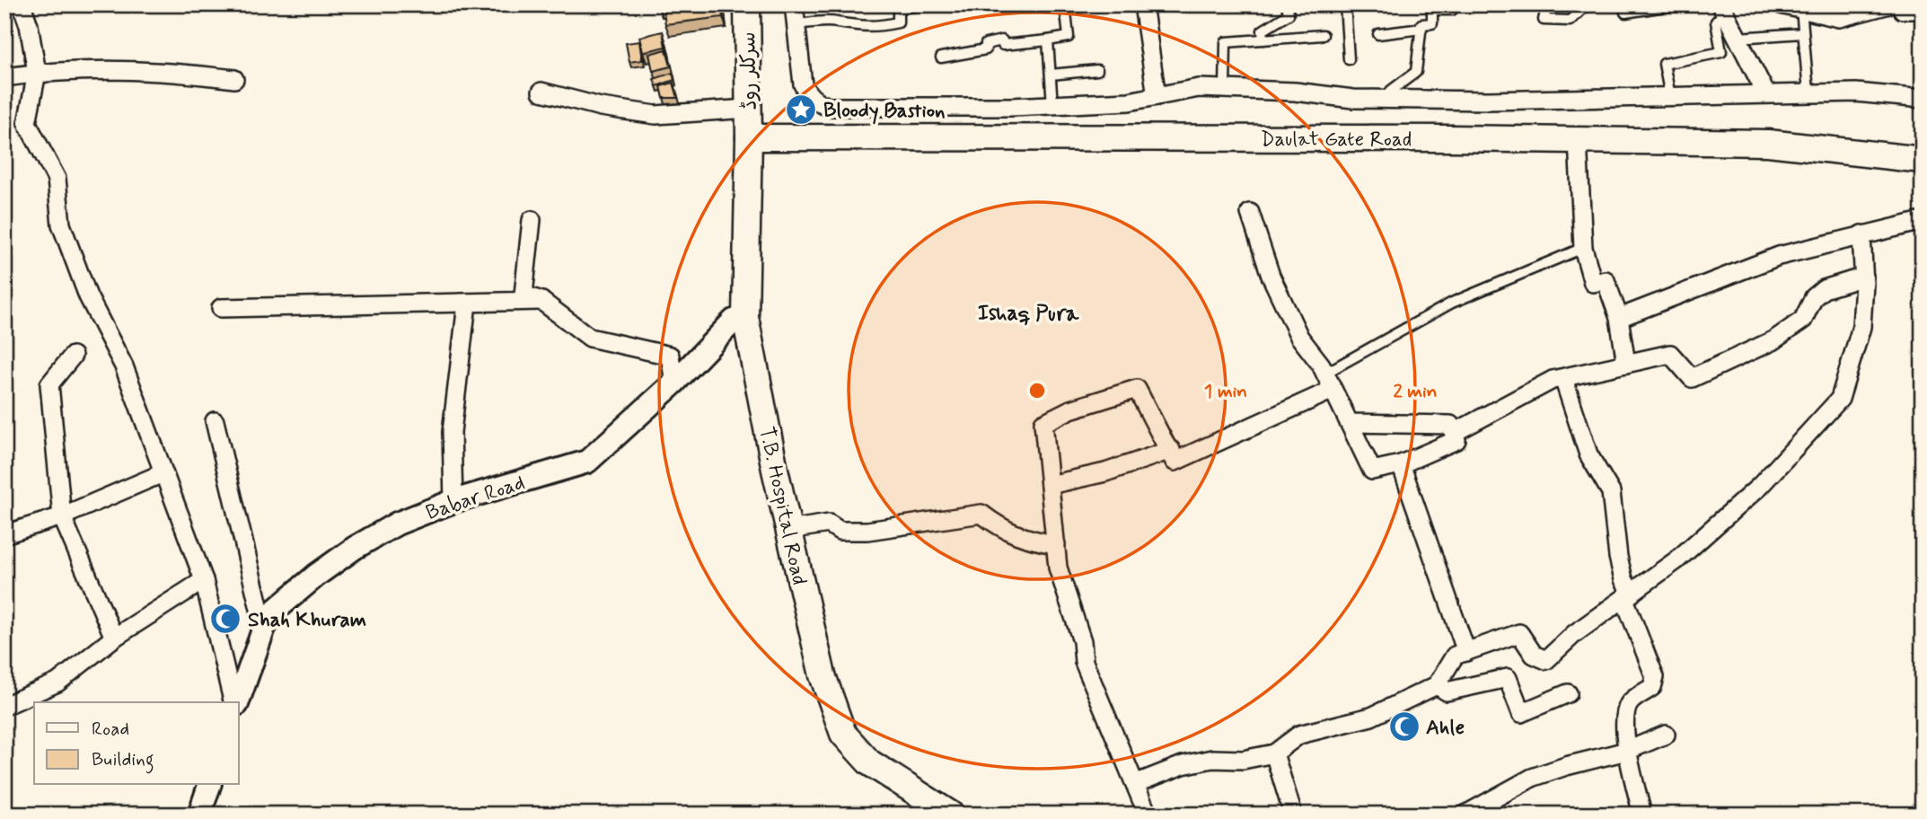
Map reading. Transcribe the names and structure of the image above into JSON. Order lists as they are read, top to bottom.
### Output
{
  "streets": {
    "main road": ["سرکلر روڈ", "Daulat Gate Road", "T.B. Hospital Road"],
    "street": ["Babar Road"]
  },
  "crossings": [
    ["سرکلر روڈ", "Daulat Gate Road"],
    ["سرکلر روڈ", "T.B. Hospital Road"],
    ["Daulat Gate Road", "T.B. Hospital Road"],
    ["Babar Road", "T.B. Hospital Road"]
  ],
  "districts": ["Ishaq Pura"],
  "places": {
    "place": ["Bloody Bastion"],
    "mosque": ["Shah Khuram", "Ahle"]
  },
  "legend": ["Road", "Building"],
  "rings": ["1 min", "2 min"]
}
